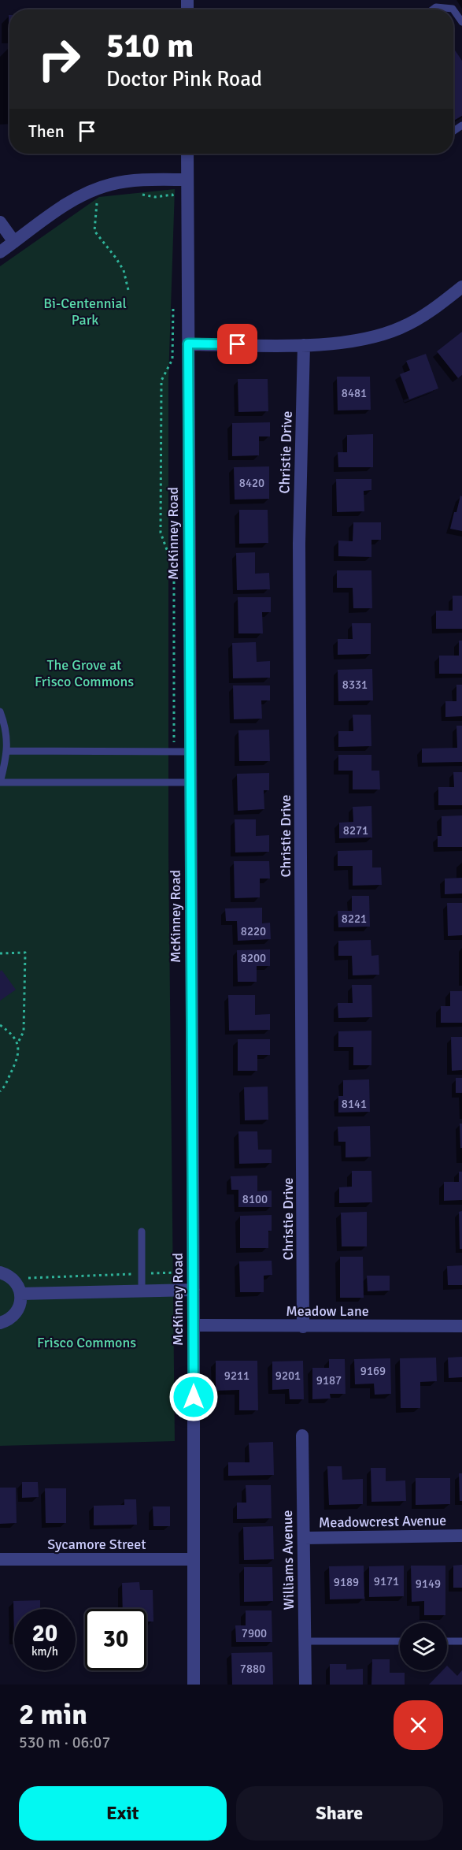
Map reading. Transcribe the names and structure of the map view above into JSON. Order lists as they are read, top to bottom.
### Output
{
  "streets": {
    "street": [
      "Christie Drive",
      "McKinney Road",
      "Meadow Lane",
      "Meadowcrest Avenue",
      "Sycamore Street",
      "Williams Avenue"
    ]
  },
  "crossings": [
    ["Christie Drive", "Meadow Lane"],
    ["McKinney Road", "Meadow Lane"],
    ["McKinney Road", "Sycamore Street"],
    ["Meadowcrest Avenue", "Williams Avenue"]
  ],
  "parks": ["Bi-Centennial Park", "The Grove at Frisco Commons", "Frisco Commons"],
  "house_numbers": [
    "8481",
    "8420",
    "8331",
    "8271",
    "8221",
    "8220",
    "8200",
    "8141",
    "8100",
    "9169",
    "9211",
    "9201",
    "9187",
    "9171",
    "9189",
    "9149",
    "7900",
    "7880"
  ],
  "page": {
    "turn": ["510 m", "Doctor Pink Road"],
    "then": "Then",
    "speed": "20 km/h",
    "limit": "30",
    "heading": ["2 min", "530 m · 06:07"],
    "buttons": ["Exit", "Share"]
  }
}
